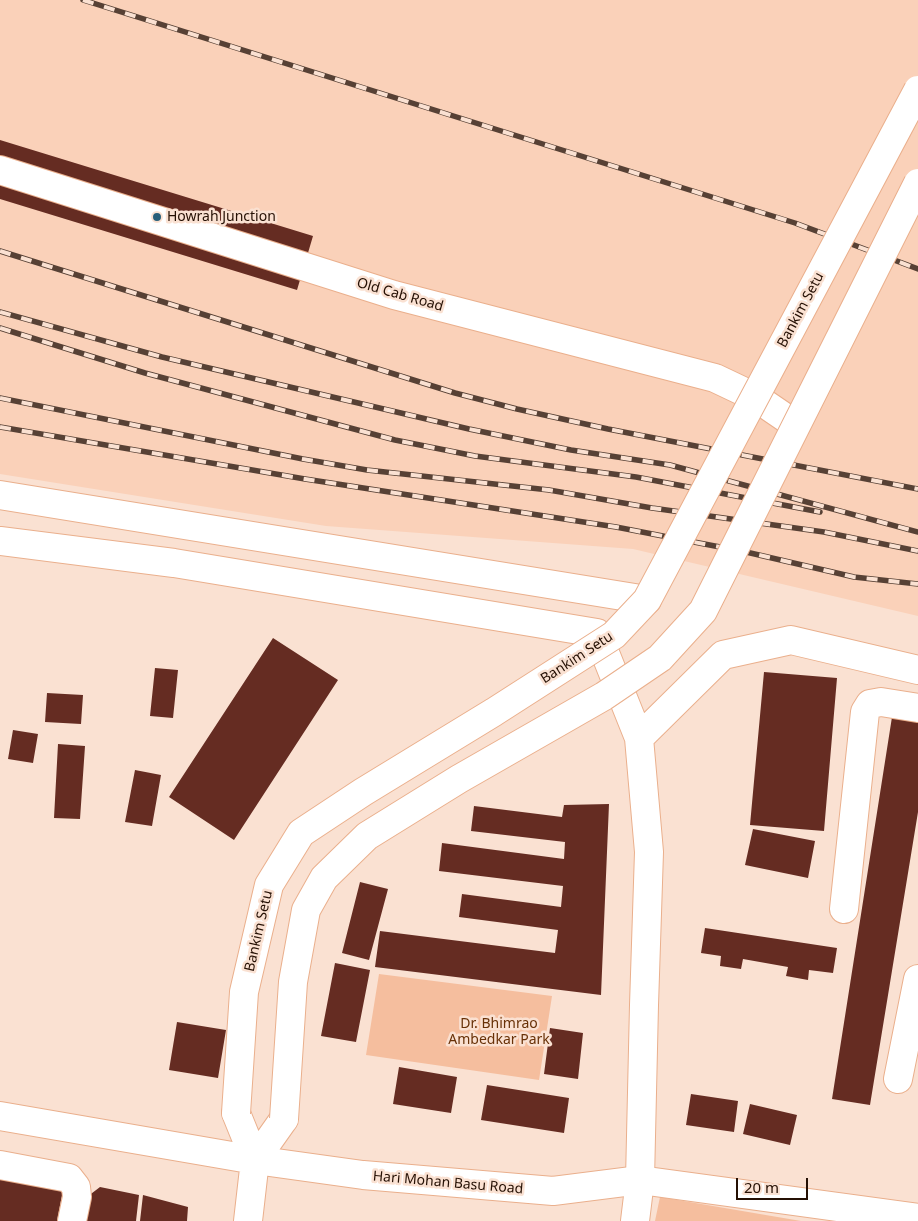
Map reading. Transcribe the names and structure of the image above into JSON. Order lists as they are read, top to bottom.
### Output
{
  "streets": {
    "main road": ["Old Cab Road", "Bankim Setu", "Hari Mohan Basu Road"]
  },
  "crossings": [
    ["Old Cab Road", "Bankim Setu"],
    ["Bankim Setu", "Hari Mohan Basu Road"]
  ],
  "parks": ["Dr. Bhimrao Ambedkar Park"],
  "places": ["Howrah Junction"],
  "scale_bar": "20 m"
}
